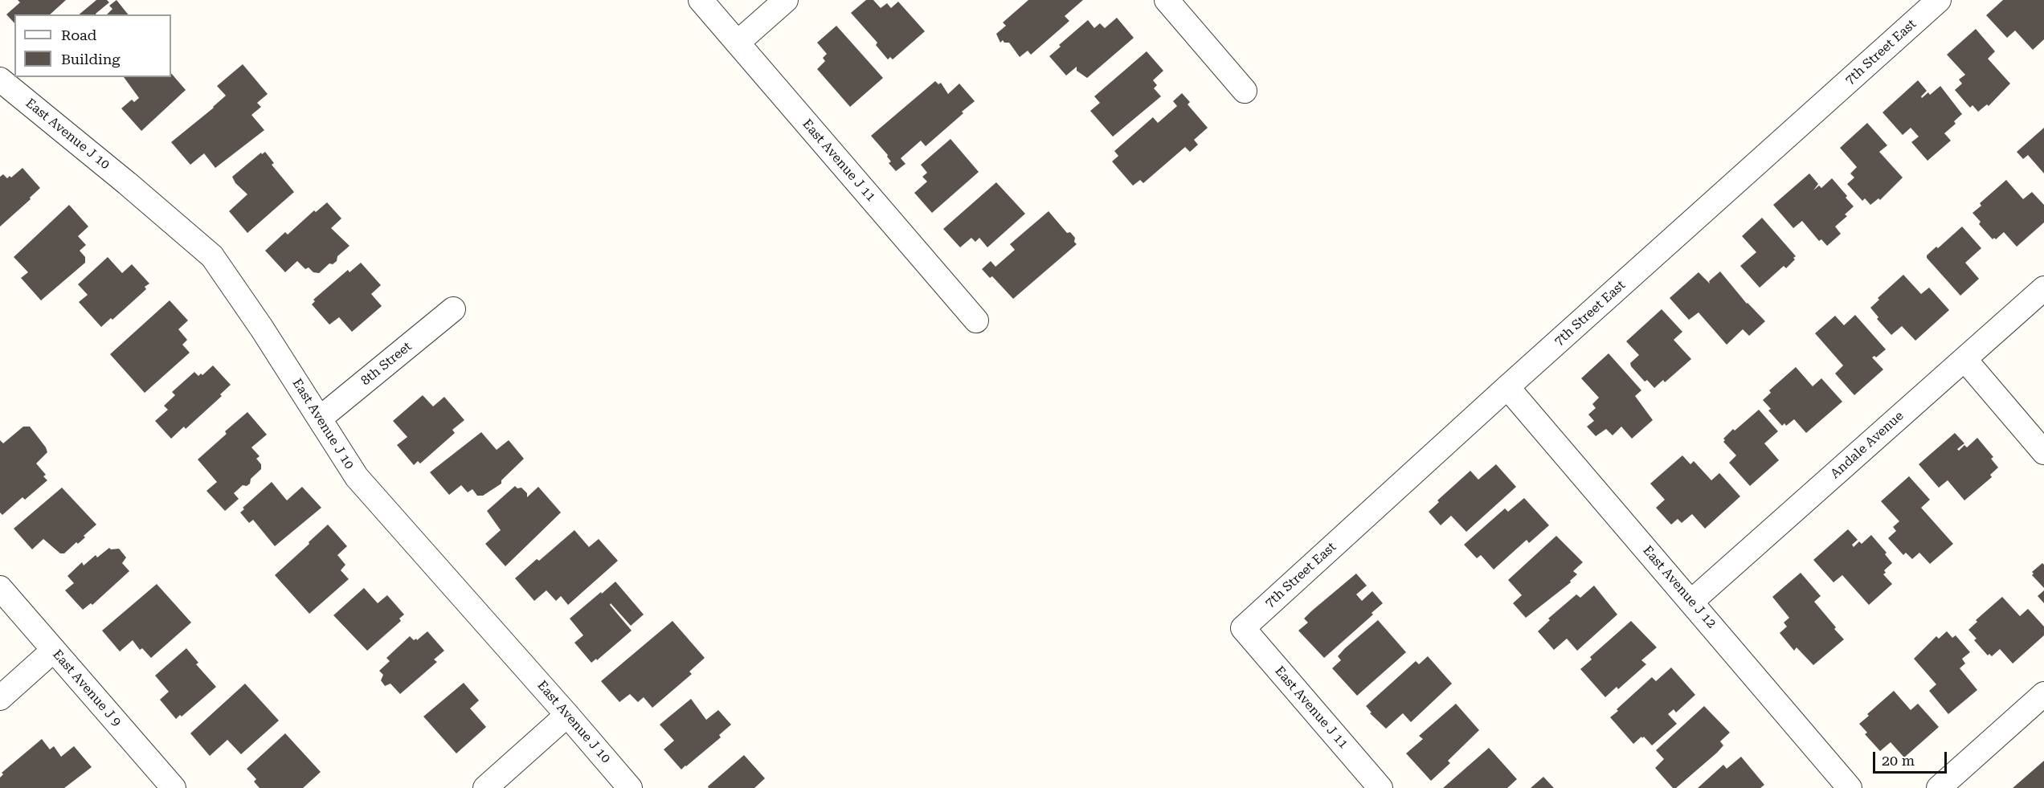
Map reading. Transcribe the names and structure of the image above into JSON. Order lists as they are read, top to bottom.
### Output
{
  "streets": {
    "street": [
      "7th Street East",
      "East Avenue J 10",
      "East Avenue J 11",
      "8th Street",
      "Andale Avenue",
      "East Avenue J 12",
      "East Avenue J 9"
    ]
  },
  "crossings": [
    ["7th Street East", "East Avenue J 11"],
    ["7th Street East", "East Avenue J 12"],
    ["East Avenue J 10", "8th Street"],
    ["Andale Avenue", "East Avenue J 12"]
  ],
  "legend": ["Road", "Building"],
  "scale_bar": "20 m"
}
